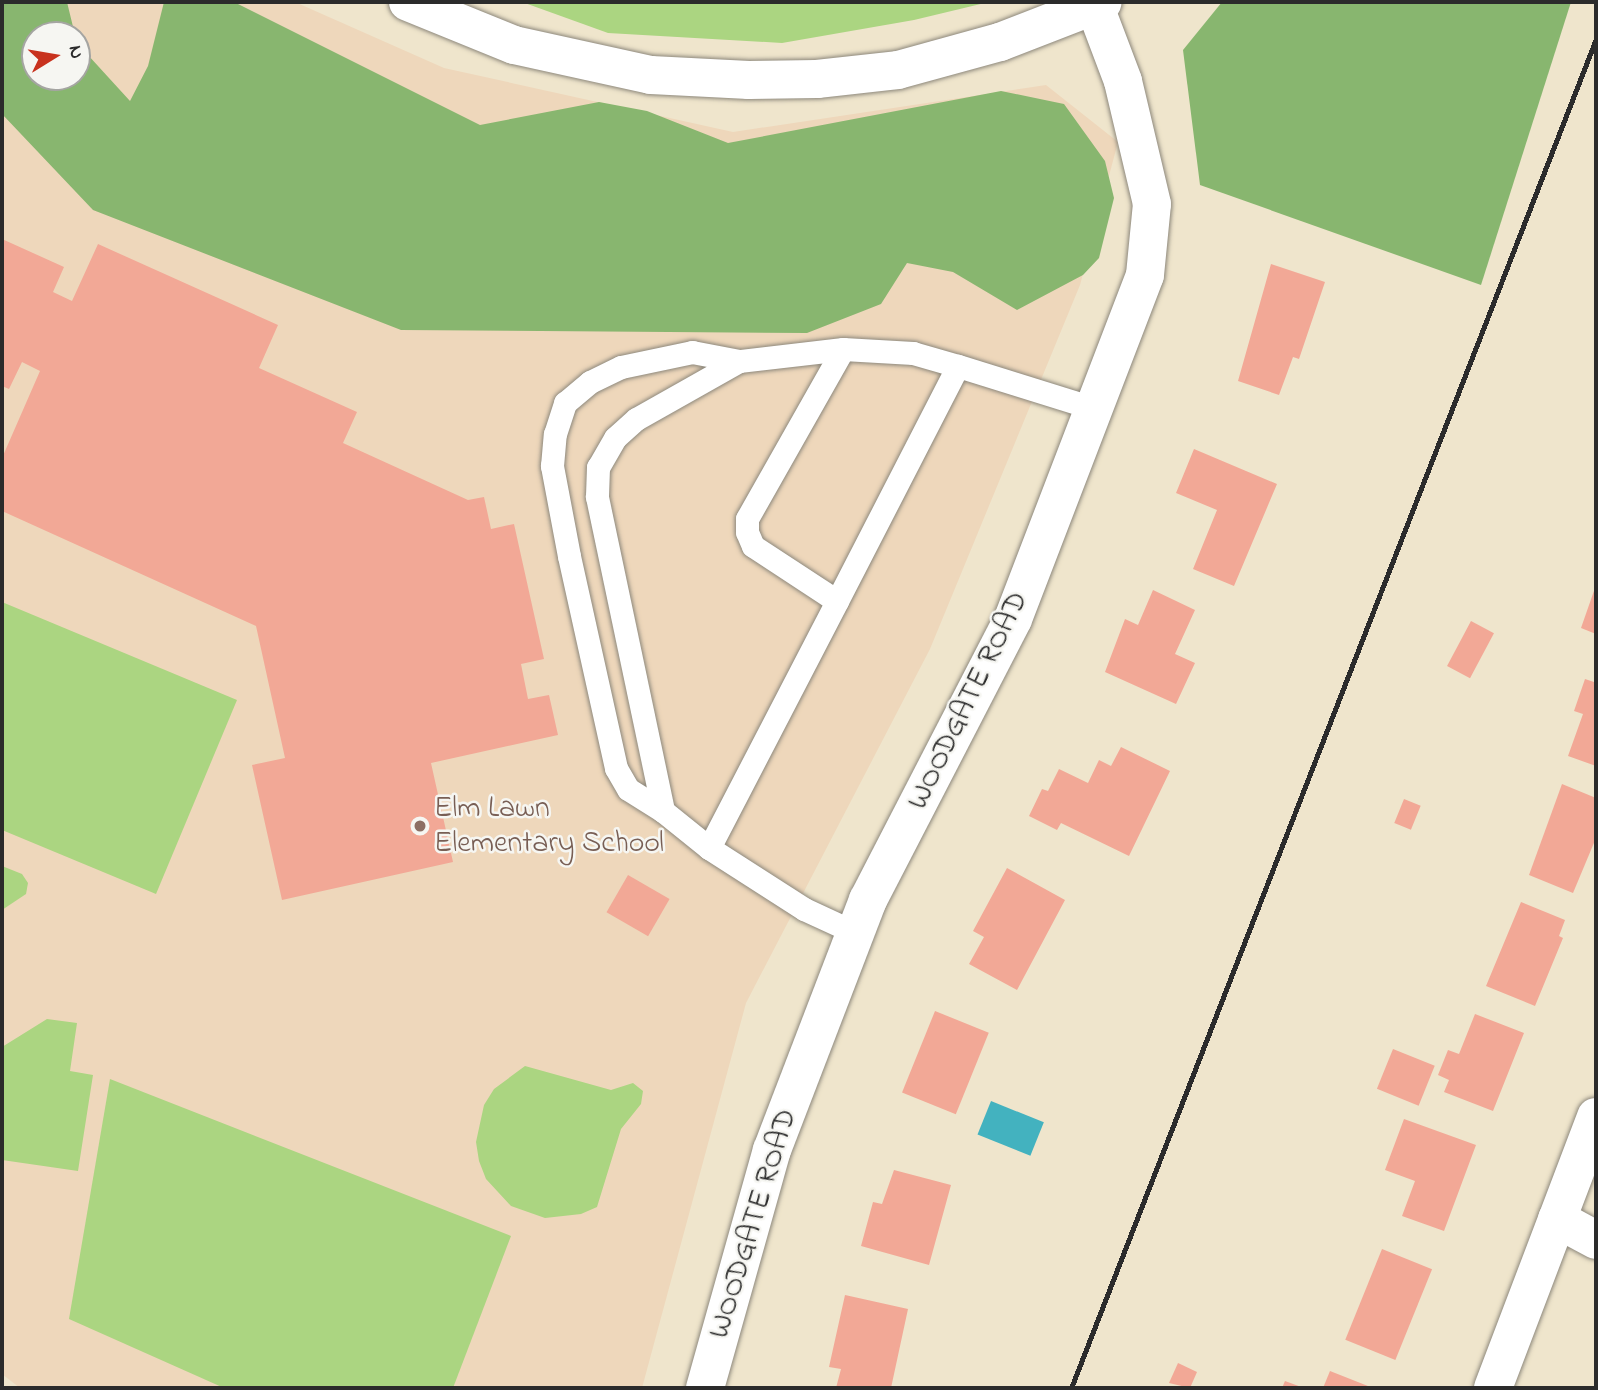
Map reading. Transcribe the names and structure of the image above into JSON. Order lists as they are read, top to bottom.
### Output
{
  "streets": {
    "street": ["WOODGATE ROAD"]
  },
  "places": ["Elm Lawn Elementary School"],
  "north": "right"
}
